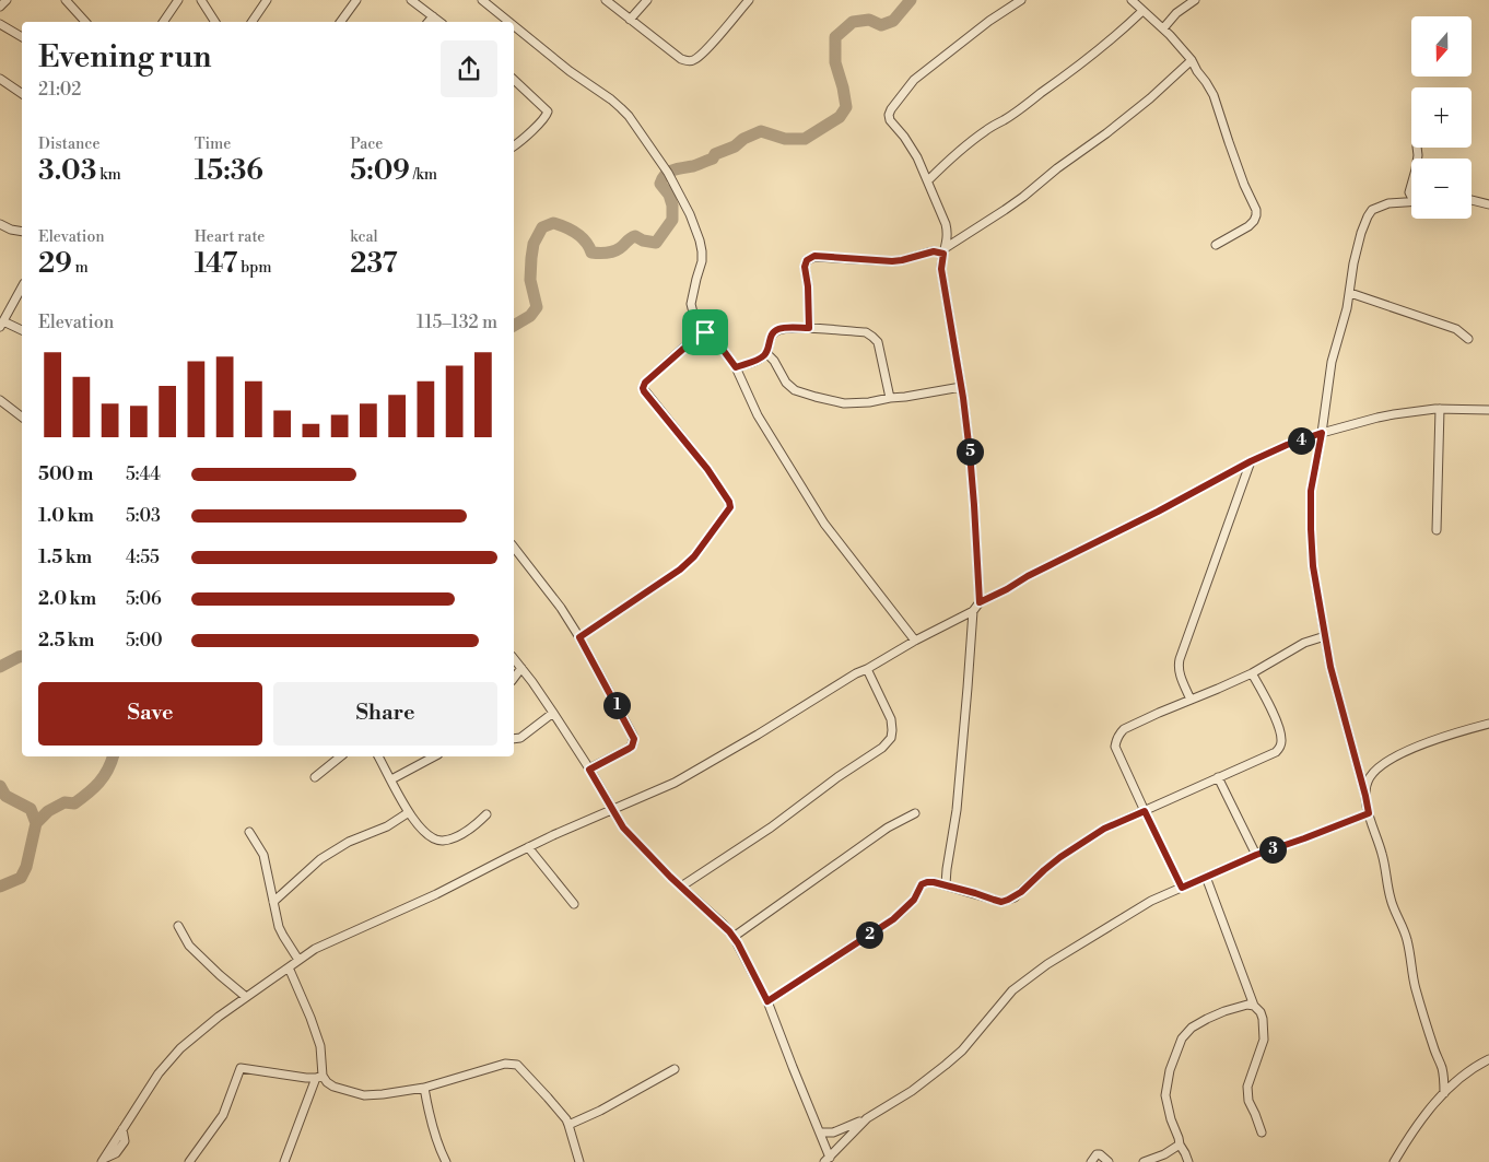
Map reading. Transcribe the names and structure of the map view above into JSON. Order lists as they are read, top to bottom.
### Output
{
  "north": "bottom",
  "page": {
    "map_buttons": ["+", "−"],
    "heading": ["Evening run", "21:02"],
    "stats": [
      ["Distance", "3.03 km"],
      ["Time", "15:36"],
      ["Pace", "5:09 /km"],
      ["Elevation", "29 m"],
      ["Heart rate", "147 bpm"],
      ["kcal", "237"]
    ],
    "chart": ["Elevation", "115–132 m"],
    "pins": [
      "4",
      "5",
      "1",
      "3",
      "2"
    ],
    "list": [
      {
        "name": "500 m",
        "note": "5:44"
      },
      {
        "name": "1.0 km",
        "note": "5:03"
      },
      {
        "name": "1.5 km",
        "note": "4:55"
      },
      {
        "name": "2.0 km",
        "note": "5:06"
      },
      {
        "name": "2.5 km",
        "note": "5:00"
      }
    ],
    "buttons": ["Save", "Share"]
  }
}
